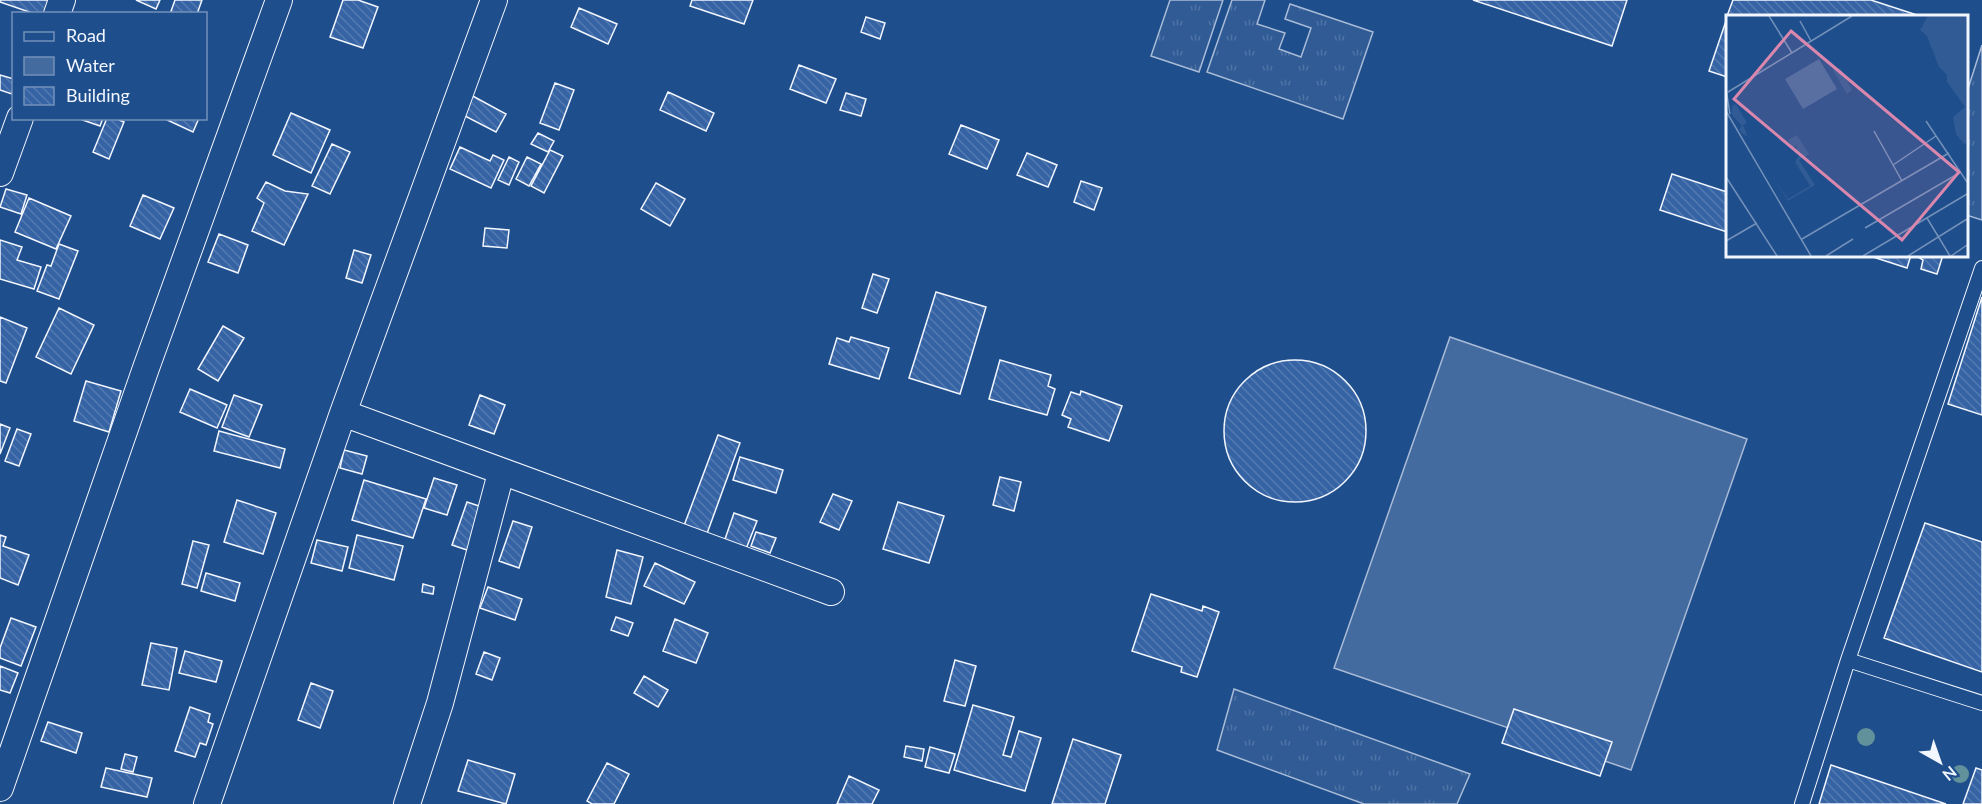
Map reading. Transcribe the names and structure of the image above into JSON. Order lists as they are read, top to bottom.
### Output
{
  "legend": ["Road", "Water", "Building"],
  "north": "bottom right"
}
